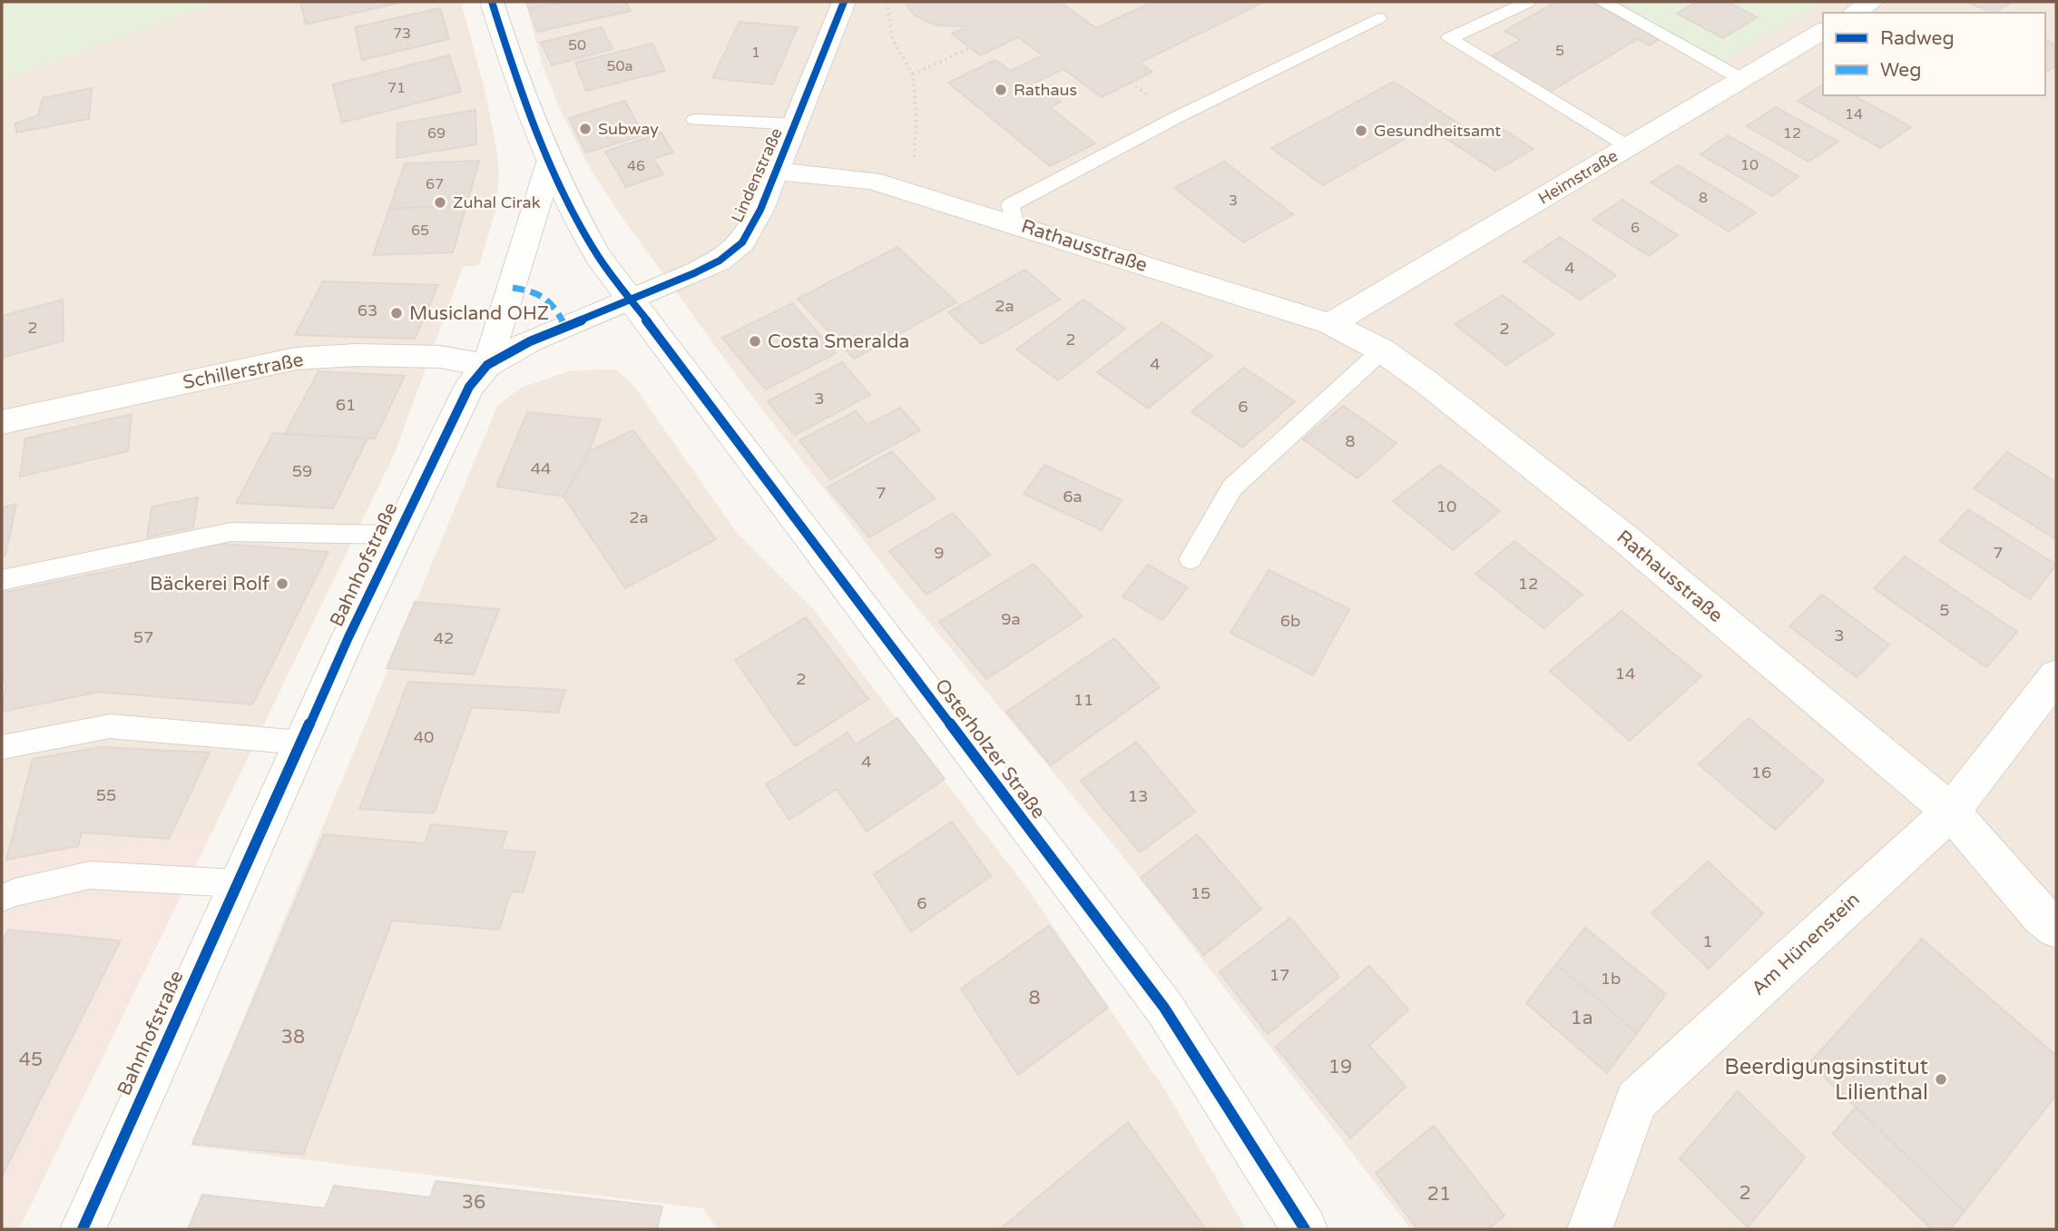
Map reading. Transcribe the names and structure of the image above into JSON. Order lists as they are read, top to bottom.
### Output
{
  "streets": {
    "street": [
      "Lindenstraße",
      "Heimstraße",
      "Rathausstraße",
      "Schillerstraße",
      "Bahnhofstraße",
      "Osterholzer Straße",
      "Am Hünenstein"
    ]
  },
  "crossings": [
    ["Lindenstraße", "Rathausstraße"],
    ["Lindenstraße", "Bahnhofstraße"],
    ["Lindenstraße", "Osterholzer Straße"],
    ["Heimstraße", "Rathausstraße"],
    ["Rathausstraße", "Am Hünenstein"],
    ["Schillerstraße", "Bahnhofstraße"],
    ["Bahnhofstraße", "Osterholzer Straße"]
  ],
  "places": [
    "Rathaus",
    "Subway",
    "Gesundheitsamt",
    "Zuhal Cirak",
    "Musicland OHZ",
    "Costa Smeralda",
    "Bäckerei Rolf",
    "Beerdigungsinstitut Lilienthal"
  ],
  "house_numbers": [
    "73",
    "50",
    "5",
    "1",
    "50a",
    "71",
    "14",
    "69",
    "12",
    "10",
    "46",
    "67",
    "8",
    "3",
    "6",
    "65",
    "4",
    "2a",
    "63",
    "2",
    "2",
    "2",
    "4",
    "3",
    "61",
    "6",
    "8",
    "44",
    "59",
    "7",
    "6a",
    "10",
    "2a",
    "9",
    "7",
    "12",
    "5",
    "9a",
    "6b",
    "3",
    "57",
    "42",
    "14",
    "2",
    "11",
    "40",
    "4",
    "16",
    "55",
    "13",
    "15",
    "6",
    "1",
    "17",
    "1b",
    "8",
    "1a",
    "38",
    "45",
    "19",
    "2",
    "21",
    "36"
  ],
  "legend": ["Radweg", "Weg"]
}
